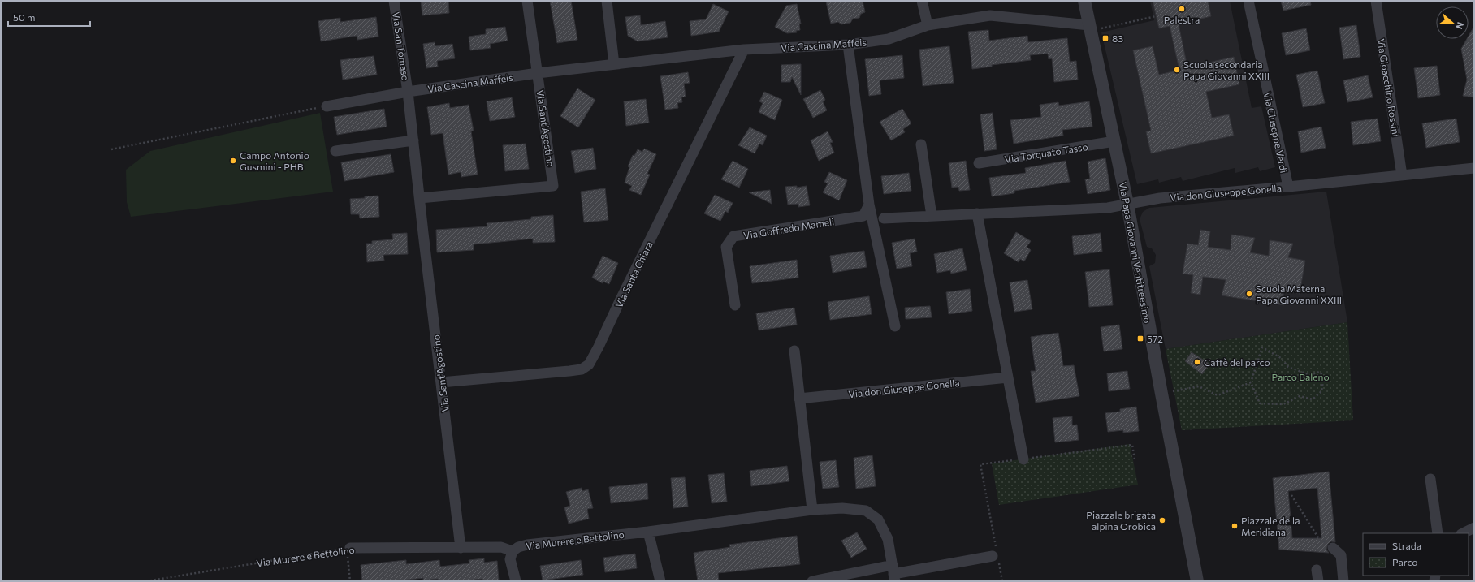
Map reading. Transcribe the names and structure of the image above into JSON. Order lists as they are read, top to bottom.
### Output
{
  "streets": {
    "street": [
      "Via Cascina Maffeis",
      "Via San Tomaso",
      "Via Gioacchino Rossini",
      "Via Sant'Agostino",
      "Via Giuseppe Verdi",
      "Via Torquato Tasso",
      "Via don Giuseppe Gonella",
      "Via Goffredo Mameli",
      "Via Papa Giovanni Ventitreesimo",
      "Via Santa Chiara",
      "Via Murere e Bettolino"
    ]
  },
  "crossings": [
    ["Via Cascina Maffeis", "Via San Tomaso"],
    ["Via Cascina Maffeis", "Via Sant'Agostino"],
    ["Via Cascina Maffeis", "Via Papa Giovanni Ventitreesimo"],
    ["Via Cascina Maffeis", "Via Santa Chiara"],
    ["Via San Tomaso", "Via Sant'Agostino"],
    ["Via Gioacchino Rossini", "Via don Giuseppe Gonella"],
    ["Via Sant'Agostino", "Via Santa Chiara"],
    ["Via Sant'Agostino", "Via Murere e Bettolino"],
    ["Via Giuseppe Verdi", "Via don Giuseppe Gonella"],
    ["Via Torquato Tasso", "Via Papa Giovanni Ventitreesimo"],
    ["Via don Giuseppe Gonella", "Via Papa Giovanni Ventitreesimo"]
  ],
  "parks": ["Parco Baleno"],
  "places": {
    "other": [
      "Palestra",
      "Scuola secondaria Papa Giovanni XXIII",
      "Campo Antonio Gusmini - PHB",
      "Scuola Materna Papa Giovanni XXIII",
      "Caffè del parco",
      "Piazzale brigata alpina Orobica",
      "Piazzale della Meridiana"
    ],
    "transit": ["83", "572"]
  },
  "legend": ["Strada", "Parco"],
  "scale_bar": "50 m",
  "north": "right"
}
